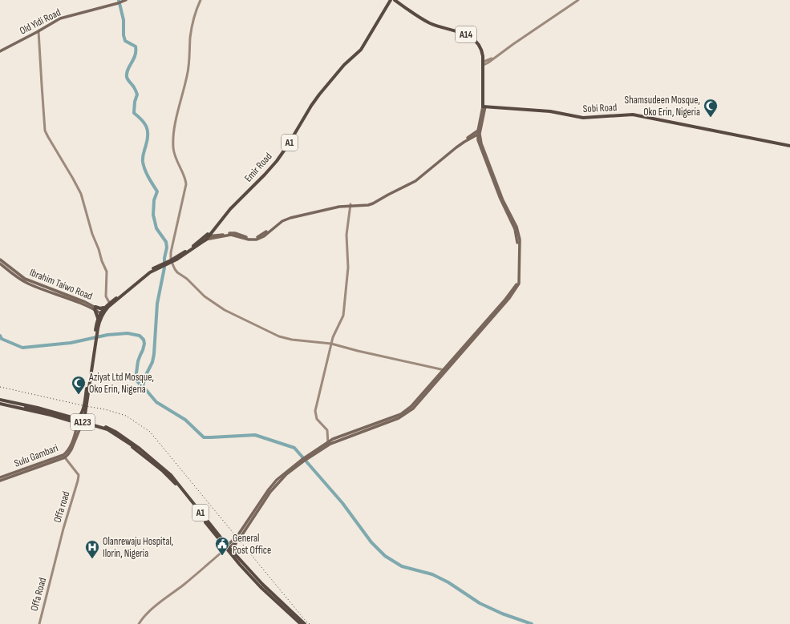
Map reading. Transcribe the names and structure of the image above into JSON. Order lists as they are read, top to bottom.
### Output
{
  "streets": {
    "highway": [
      "A14",
      "Sobi Road",
      "A1",
      "Emir Road",
      "Ibrahim Taiwo Road",
      "A123"
    ],
    "main road": ["Old Yidi Road", "Sulu Gambari"],
    "street": ["Offa road", "Offa Road"]
  },
  "crossings": [
    ["A14", "Sobi Road"],
    ["A1", "Ibrahim Taiwo Road"],
    ["A1", "A123"],
    ["A1", "Sulu Gambari"],
    ["Emir Road", "Ibrahim Taiwo Road"],
    ["Ibrahim Taiwo Road", "A123"],
    ["Ibrahim Taiwo Road", "Sulu Gambari"],
    ["A123", "Sulu Gambari"],
    ["Sulu Gambari", "Offa road"],
    ["Offa road", "Offa Road"]
  ],
  "places": {
    "mosque": ["Shamsudeen Mosque, Oko Erin, Nigeria", "Aziyat Ltd Mosque, Oko Erin, Nigeria"],
    "public building": ["General Post Office"],
    "hospital": ["Olanrewaju Hospital, Ilorin, Nigeria"]
  }
}
